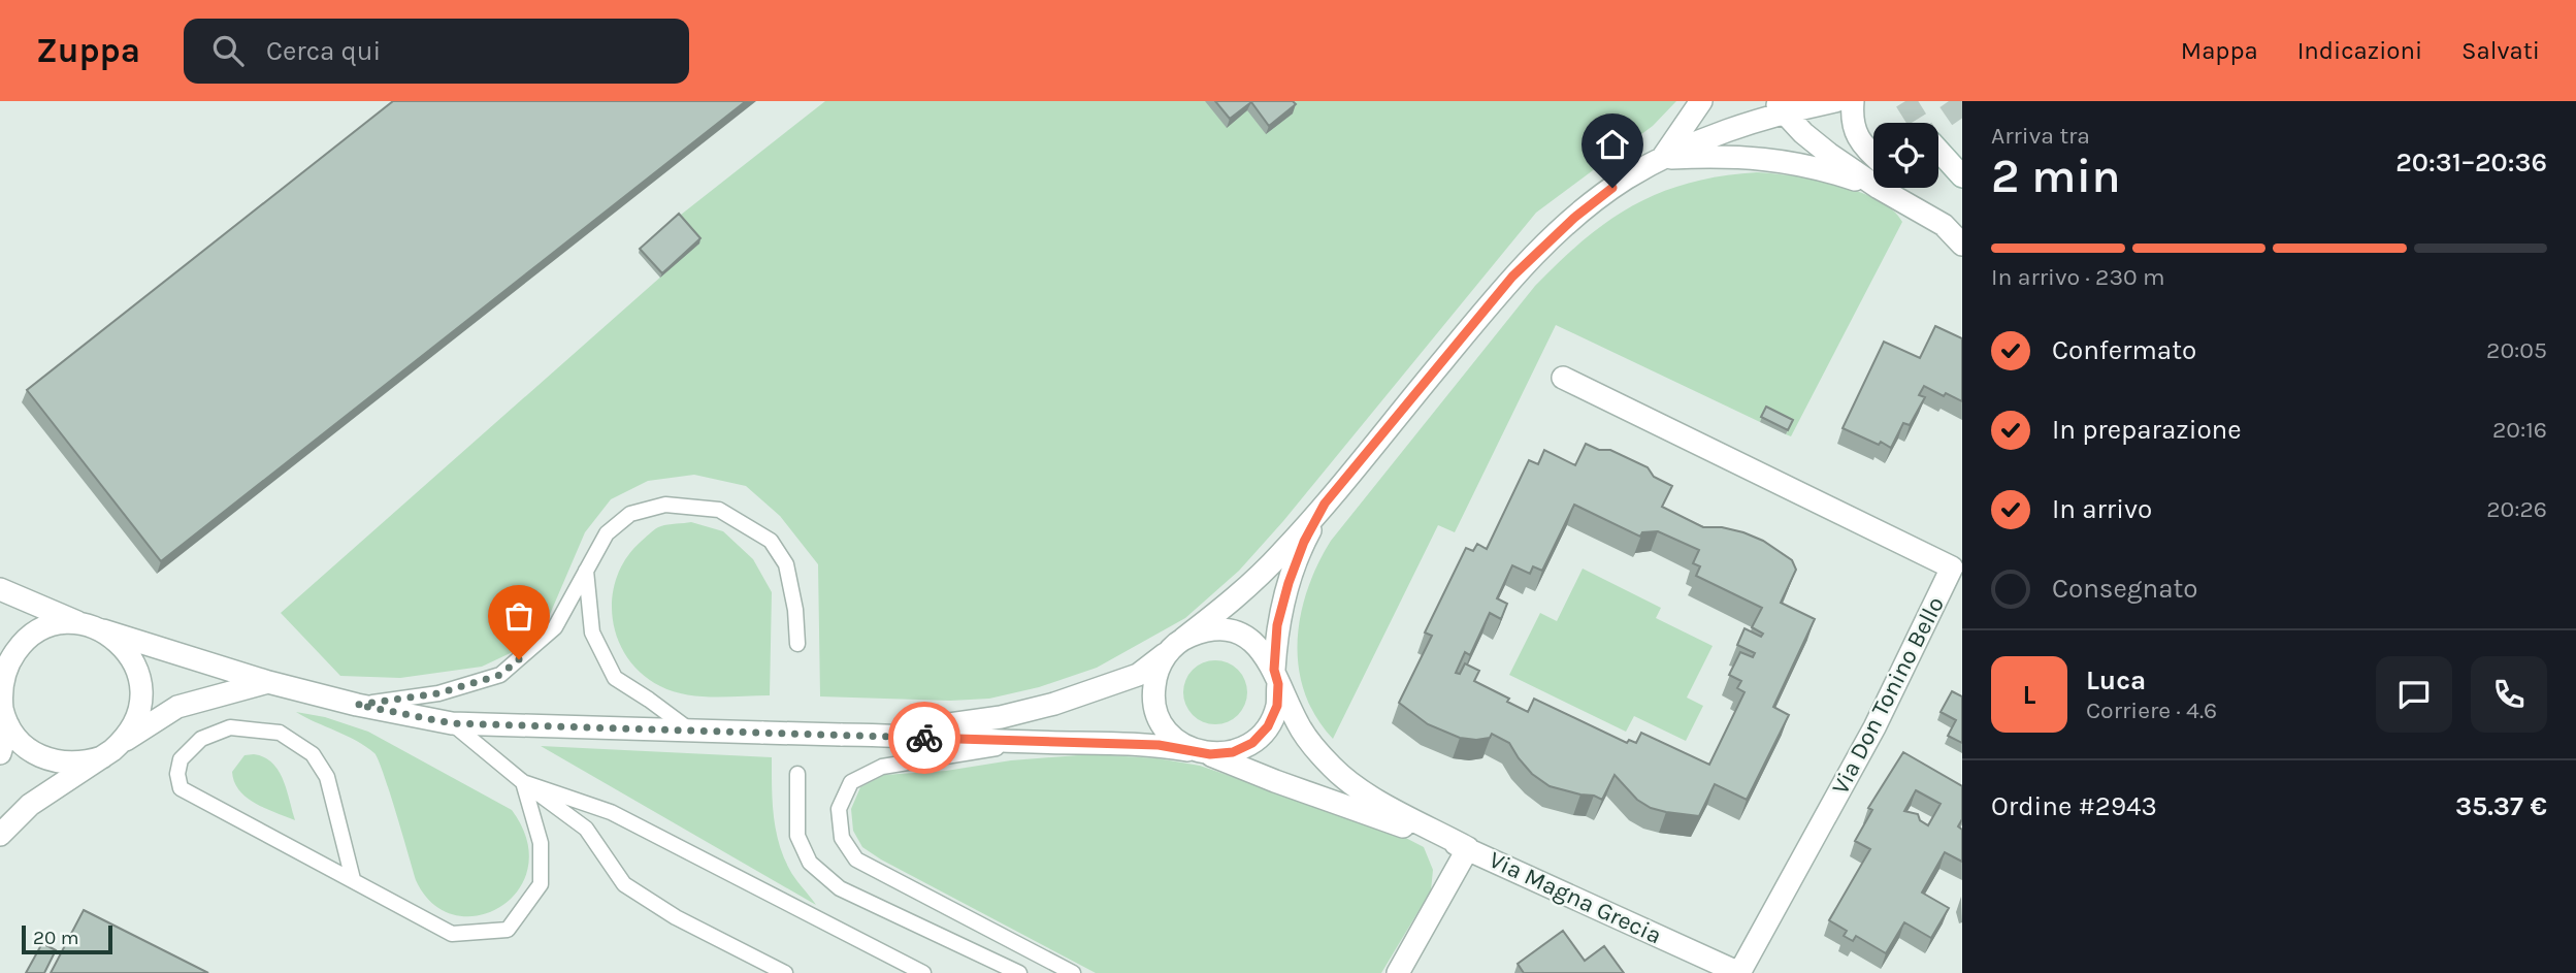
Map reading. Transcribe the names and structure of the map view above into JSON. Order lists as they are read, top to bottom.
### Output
{
  "streets": {
    "street": ["Via Don Tonino Bello", "Via Magna Grecia"]
  },
  "crossings": [
    ["Via Don Tonino Bello", "Via Magna Grecia"]
  ],
  "scale_bar": "20 m",
  "page": {
    "header": "Zuppa",
    "search": "Cerca qui",
    "nav": ["Mappa", "Indicazioni", "Salvati"],
    "heading": ["2 min", "Arriva tra", "20:31–20:36"],
    "panel": [
      "Luca",
      "Corriere · 4.6",
      "Ordine #2943",
      "35.37 €"
    ],
    "bar": "In arrivo · 230 m",
    "list": [
      ["Confermato", "20:05"],
      ["In preparazione", "20:16"],
      ["In arrivo", "20:26"],
      "Consegnato"
    ],
    "round": "L",
    "scale": "20 m"
  }
}
